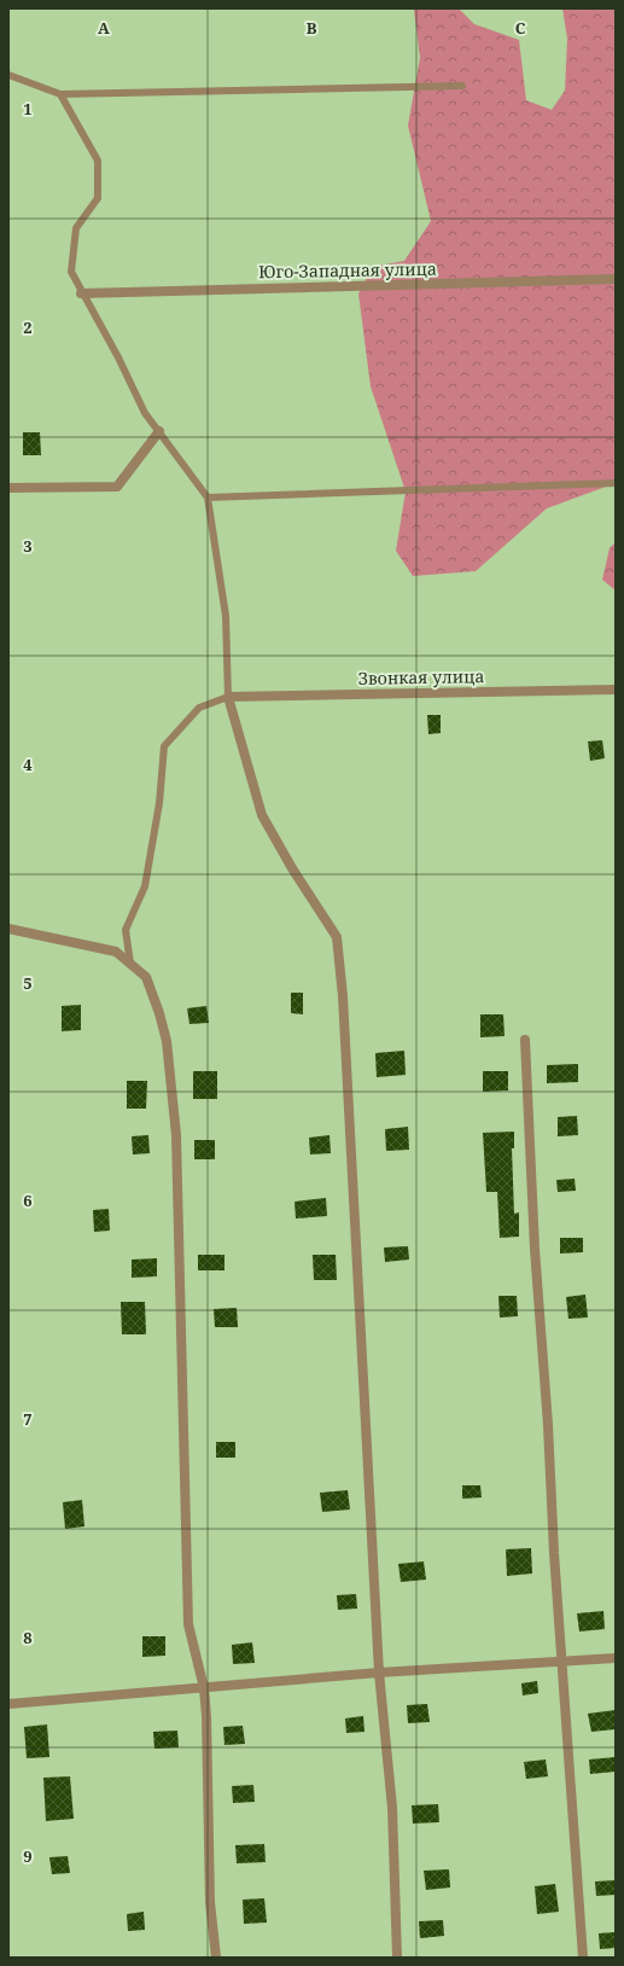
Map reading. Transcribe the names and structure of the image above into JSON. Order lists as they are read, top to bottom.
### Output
{
  "streets": {
    "street": ["Юго-Западная улица", "Звонкая улица"]
  },
  "grid": {
    "columns": ["A", "B", "C"],
    "rows": [
      "1",
      "2",
      "3",
      "4",
      "5",
      "6",
      "7",
      "8",
      "9"
    ]
  }
}
